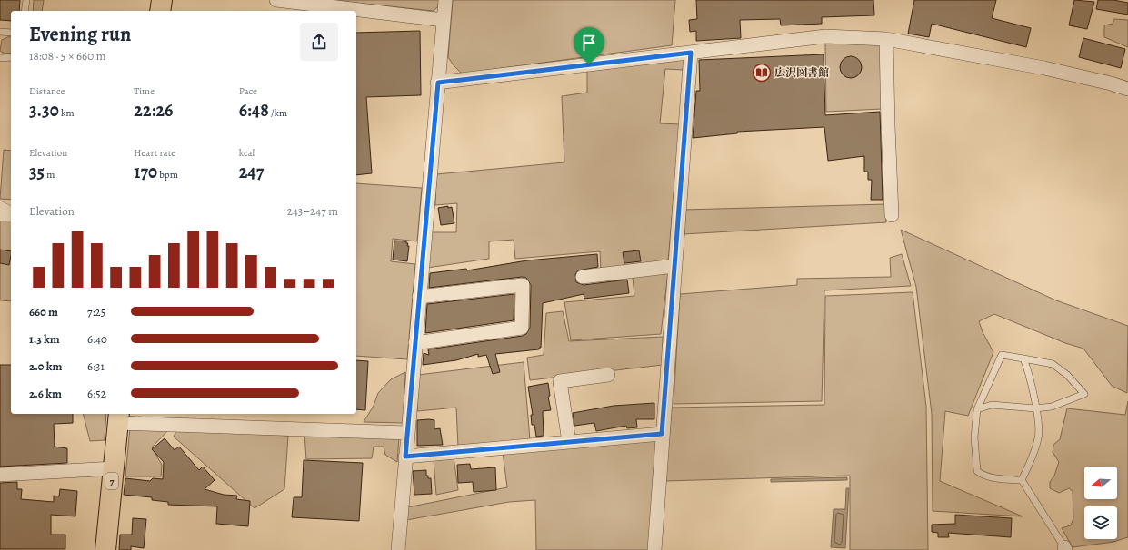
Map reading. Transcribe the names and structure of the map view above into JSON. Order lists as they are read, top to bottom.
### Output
{
  "streets": {
    "main road": ["7"]
  },
  "places": {
    "library": ["広沢図書館"]
  },
  "north": "left",
  "page": {
    "heading": ["Evening run", "18:08 · 5 × 660 m"],
    "stats": [
      ["Distance", "3.30 km"],
      ["Time", "22:26"],
      ["Pace", "6:48 /km"],
      ["Elevation", "35 m"],
      ["Heart rate", "170 bpm"],
      ["kcal", "247"]
    ],
    "chart": ["Elevation", "243–247 m"],
    "list": [
      {
        "name": "660 m",
        "note": "7:25"
      },
      {
        "name": "1.3 km",
        "note": "6:40"
      },
      {
        "name": "2.0 km",
        "note": "6:31"
      },
      {
        "name": "2.6 km",
        "note": "6:52"
      }
    ]
  }
}
